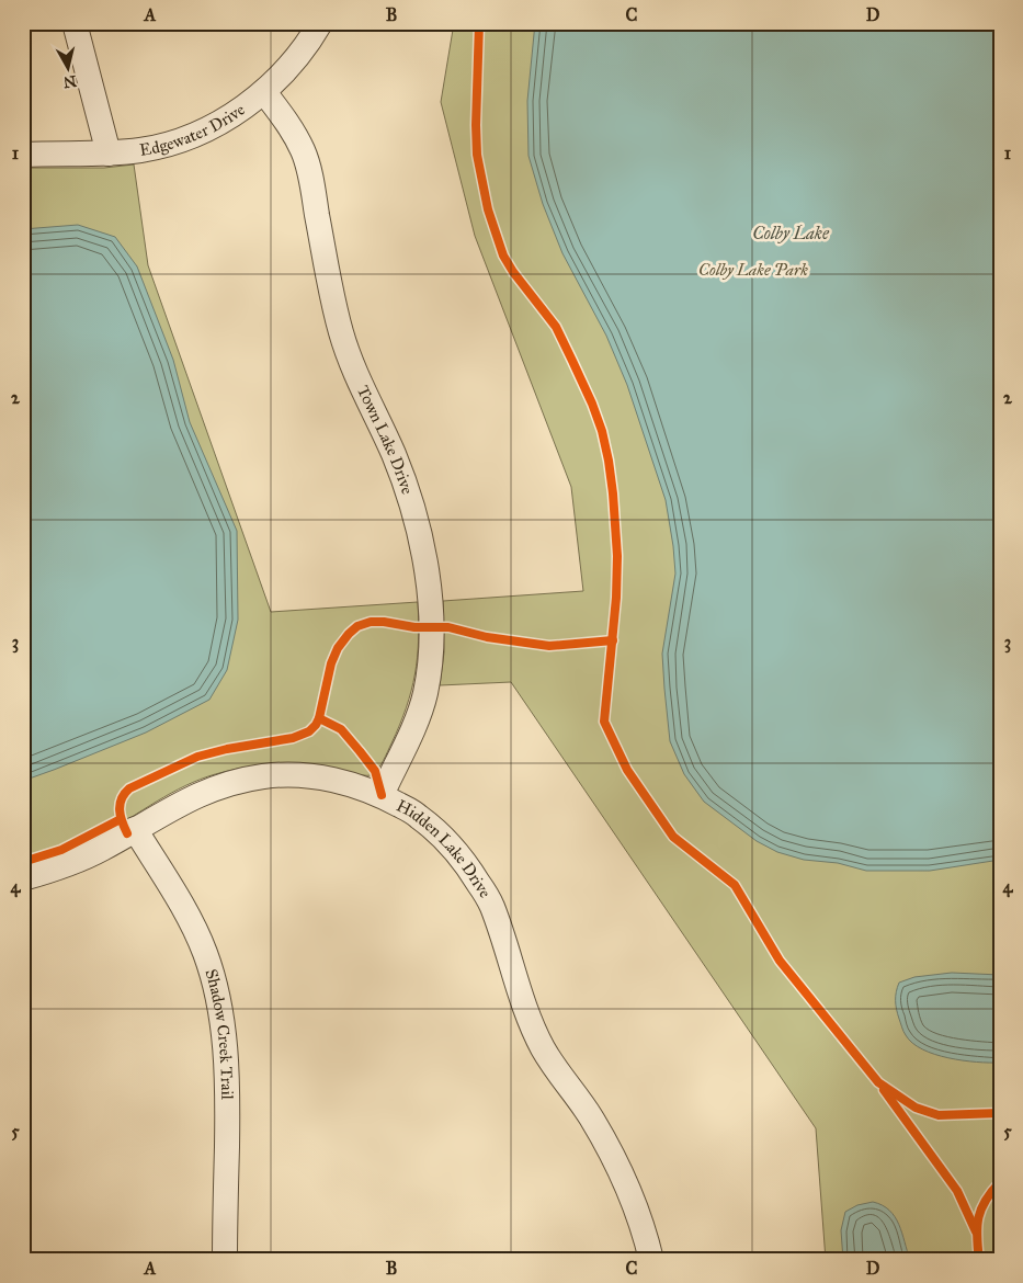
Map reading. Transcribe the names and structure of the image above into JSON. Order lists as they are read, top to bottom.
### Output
{
  "streets": {
    "street": [
      "Edgewater Drive",
      "Town Lake Drive",
      "Hidden Lake Drive",
      "Shadow Creek Trail"
    ]
  },
  "crossings": [
    ["Edgewater Drive", "Town Lake Drive"],
    ["Town Lake Drive", "Hidden Lake Drive"],
    ["Hidden Lake Drive", "Shadow Creek Trail"]
  ],
  "water": ["Colby Lake"],
  "parks": ["Colby Lake Park"],
  "north": "bottom",
  "grid": {
    "columns": [
      "A",
      "B",
      "C",
      "D"
    ],
    "rows": [
      "1",
      "2",
      "3",
      "4",
      "5"
    ]
  }
}
